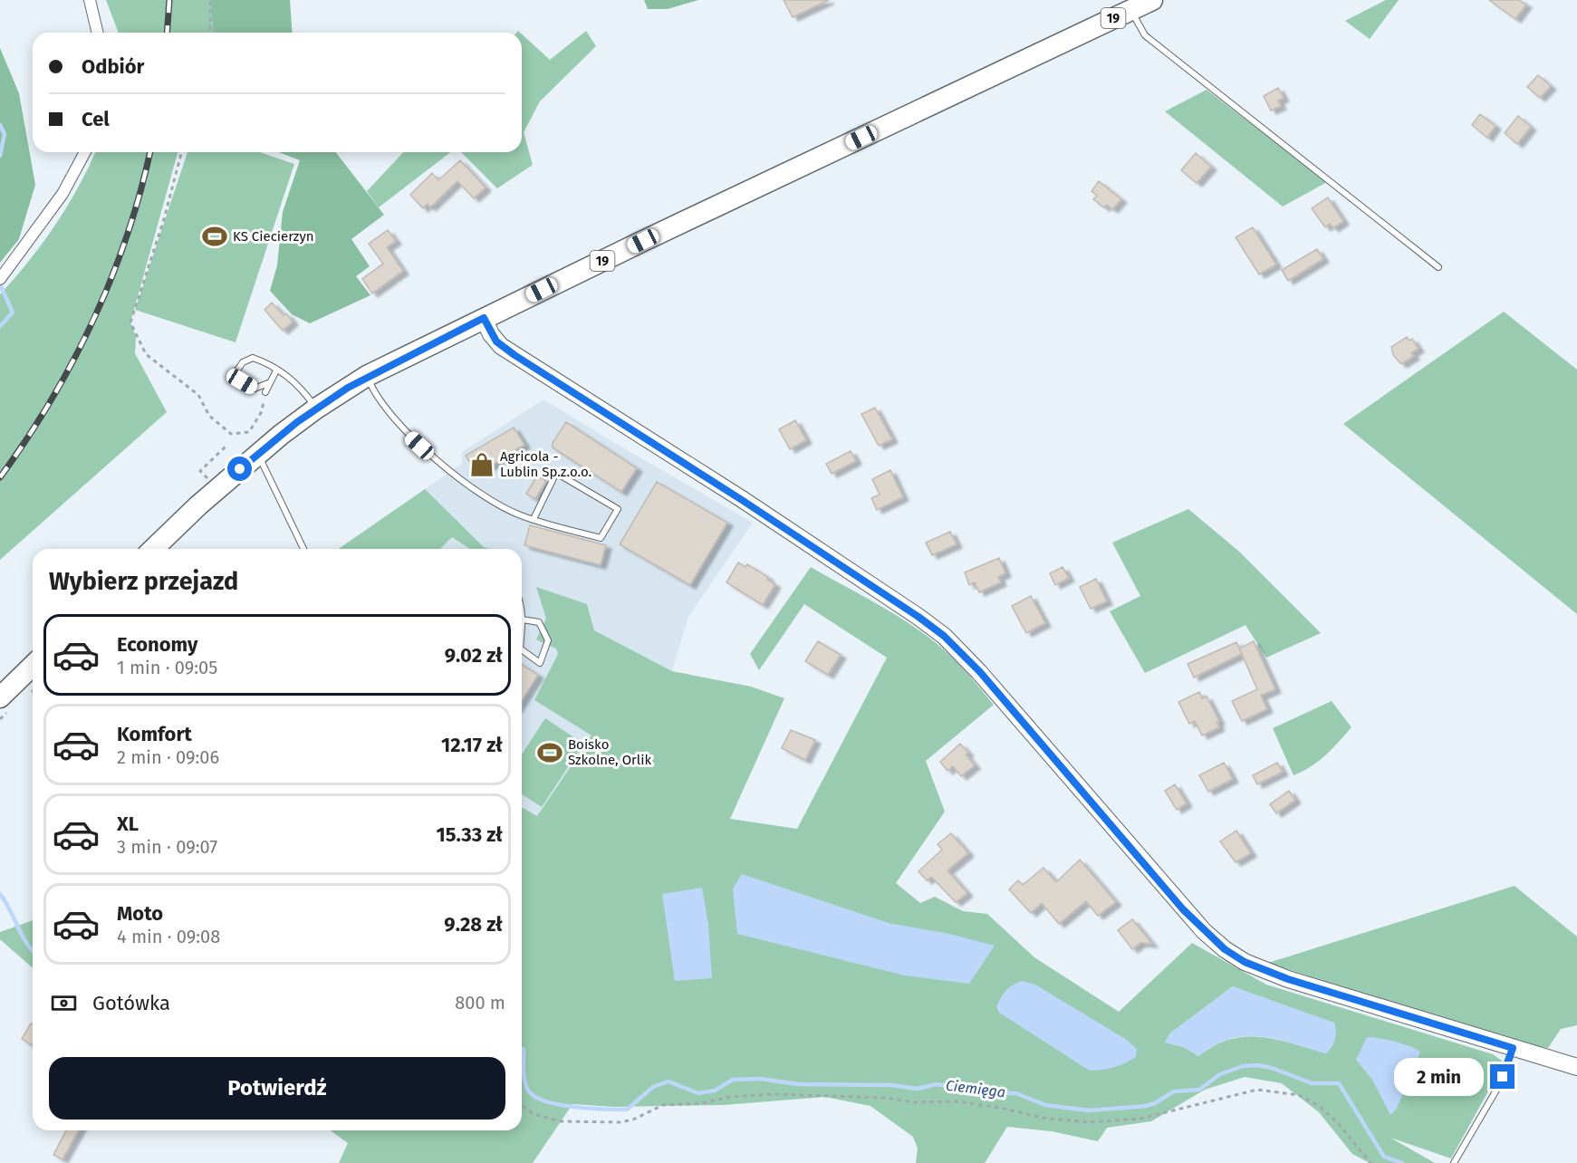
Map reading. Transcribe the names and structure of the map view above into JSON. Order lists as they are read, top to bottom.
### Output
{
  "streets": {
    "highway": ["19"]
  },
  "water": ["Ciemięga"],
  "places": {
    "sports": ["KS Ciecierzyn", "Boisko Szkolne, Orlik"],
    "shop": ["Agricola - Lublin Sp.z.o.o."]
  },
  "page": {
    "banner": ["Odbiór", "Cel"],
    "heading": "Wybierz przejazd",
    "list": [
      {
        "name": "Economy",
        "note": "1 min · 09:05",
        "value": "9.02 zł"
      },
      {
        "name": "Komfort",
        "note": "2 min · 09:06",
        "value": "12.17 zł"
      },
      {
        "name": "XL",
        "note": "3 min · 09:07",
        "value": "15.33 zł"
      },
      {
        "name": "Moto",
        "note": "4 min · 09:08",
        "value": "9.28 zł"
      }
    ],
    "pay": ["Gotówka", "800 m"],
    "buttons": "Potwierdź",
    "bubble": "2 min"
  }
}
